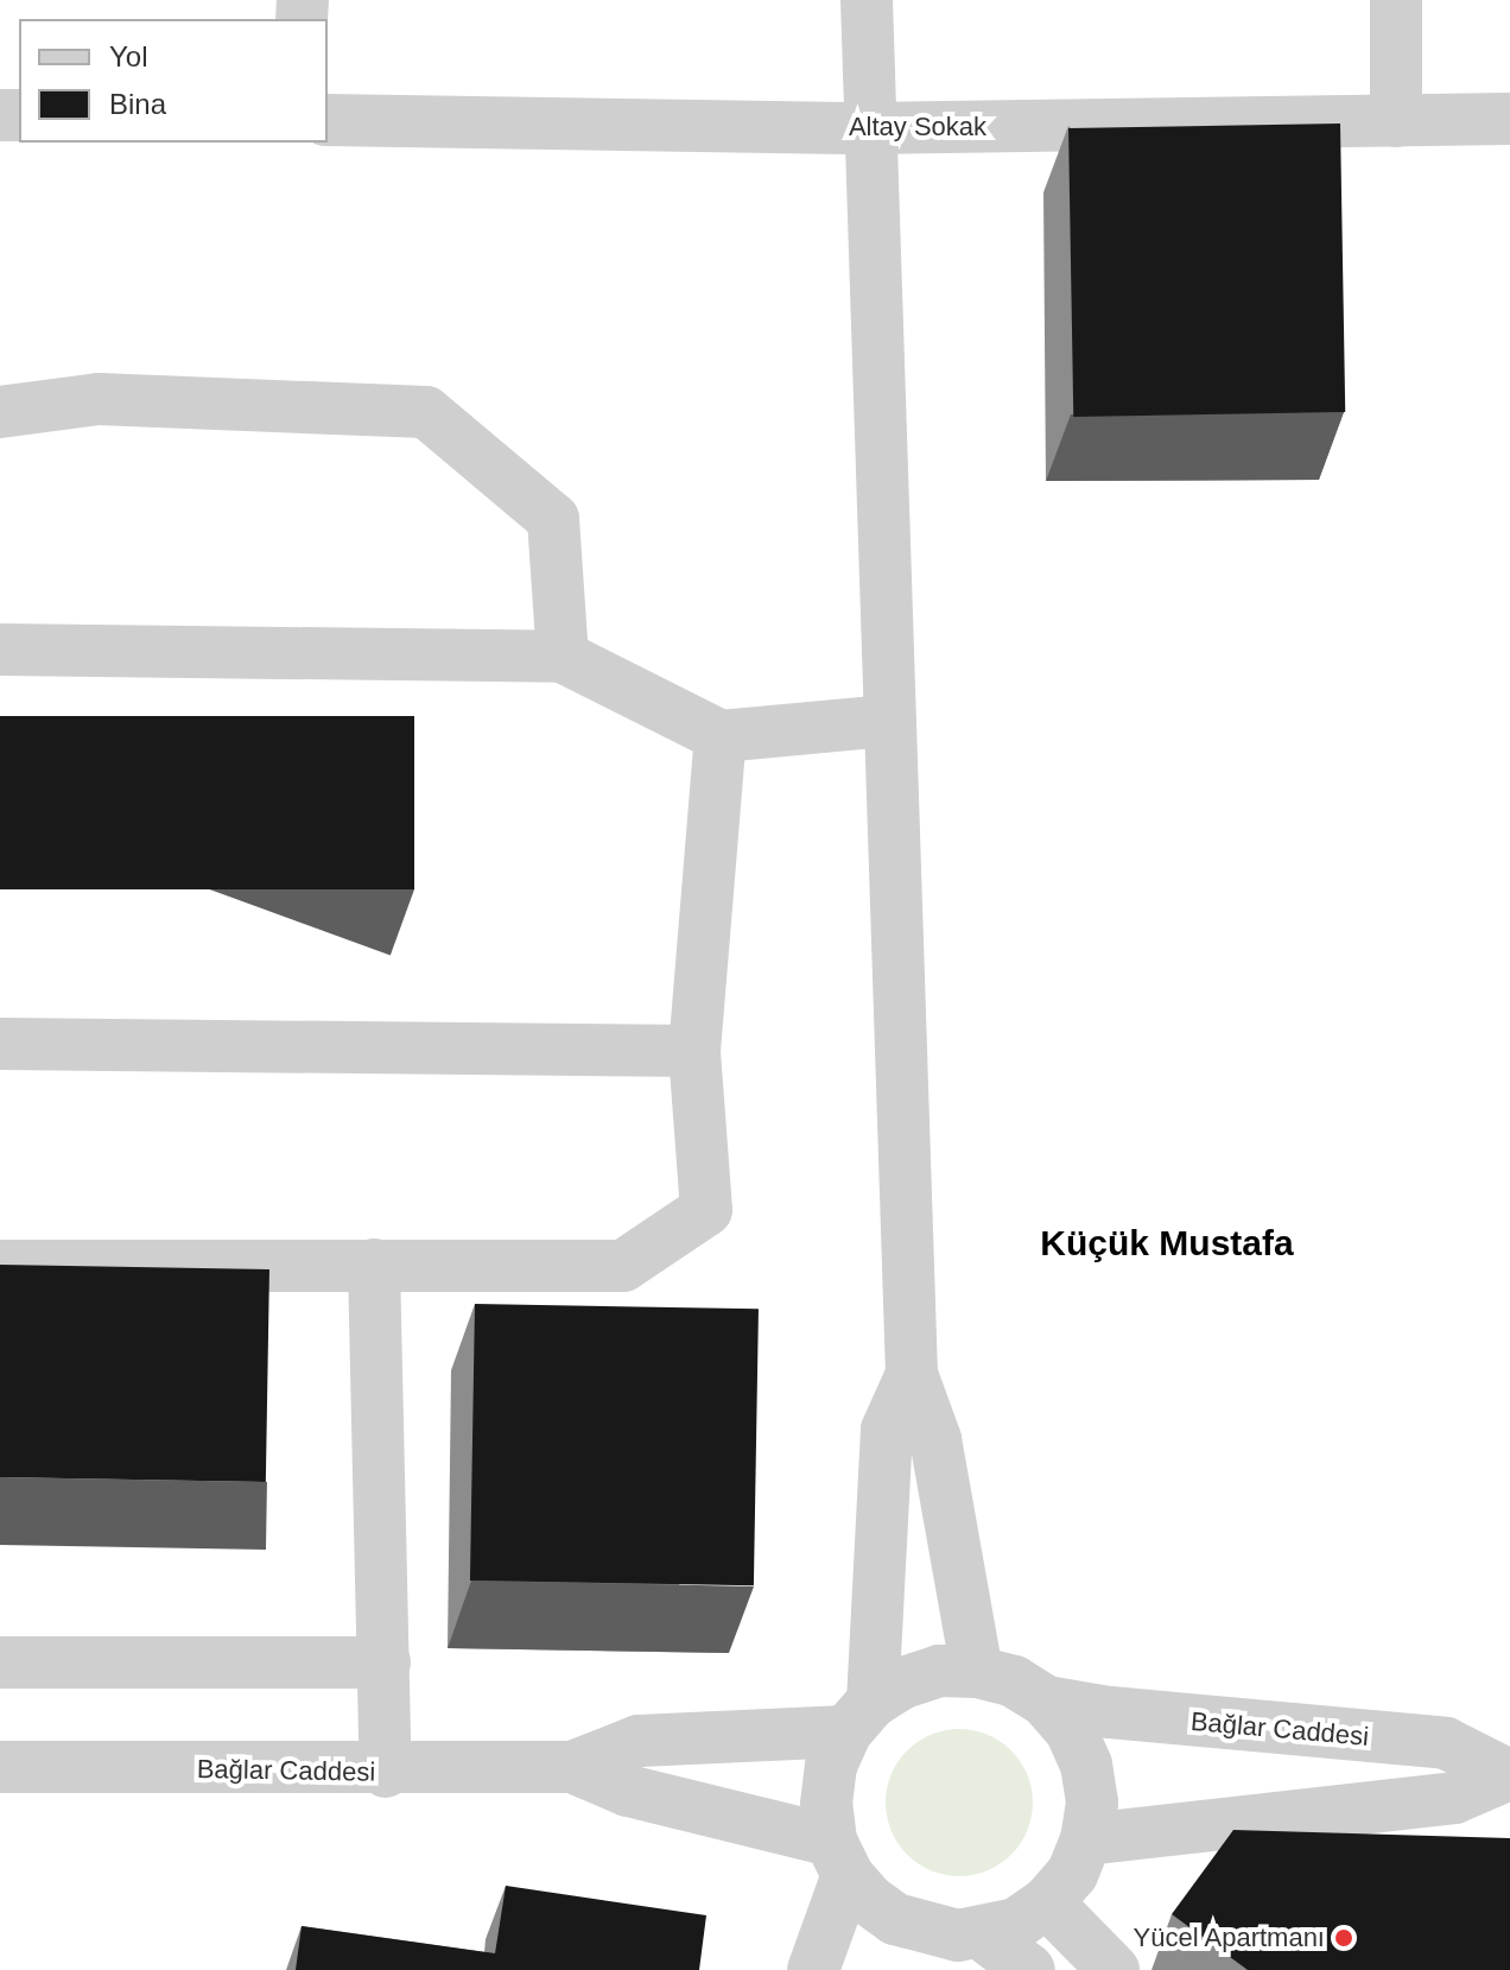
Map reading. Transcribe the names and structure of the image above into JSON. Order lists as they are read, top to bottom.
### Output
{
  "streets": {
    "street": ["Altay Sokak", "Bağlar Caddesi"]
  },
  "districts": ["Küçük Mustafa"],
  "places": ["Yücel Apartmanı"],
  "legend": ["Yol", "Bina"]
}
